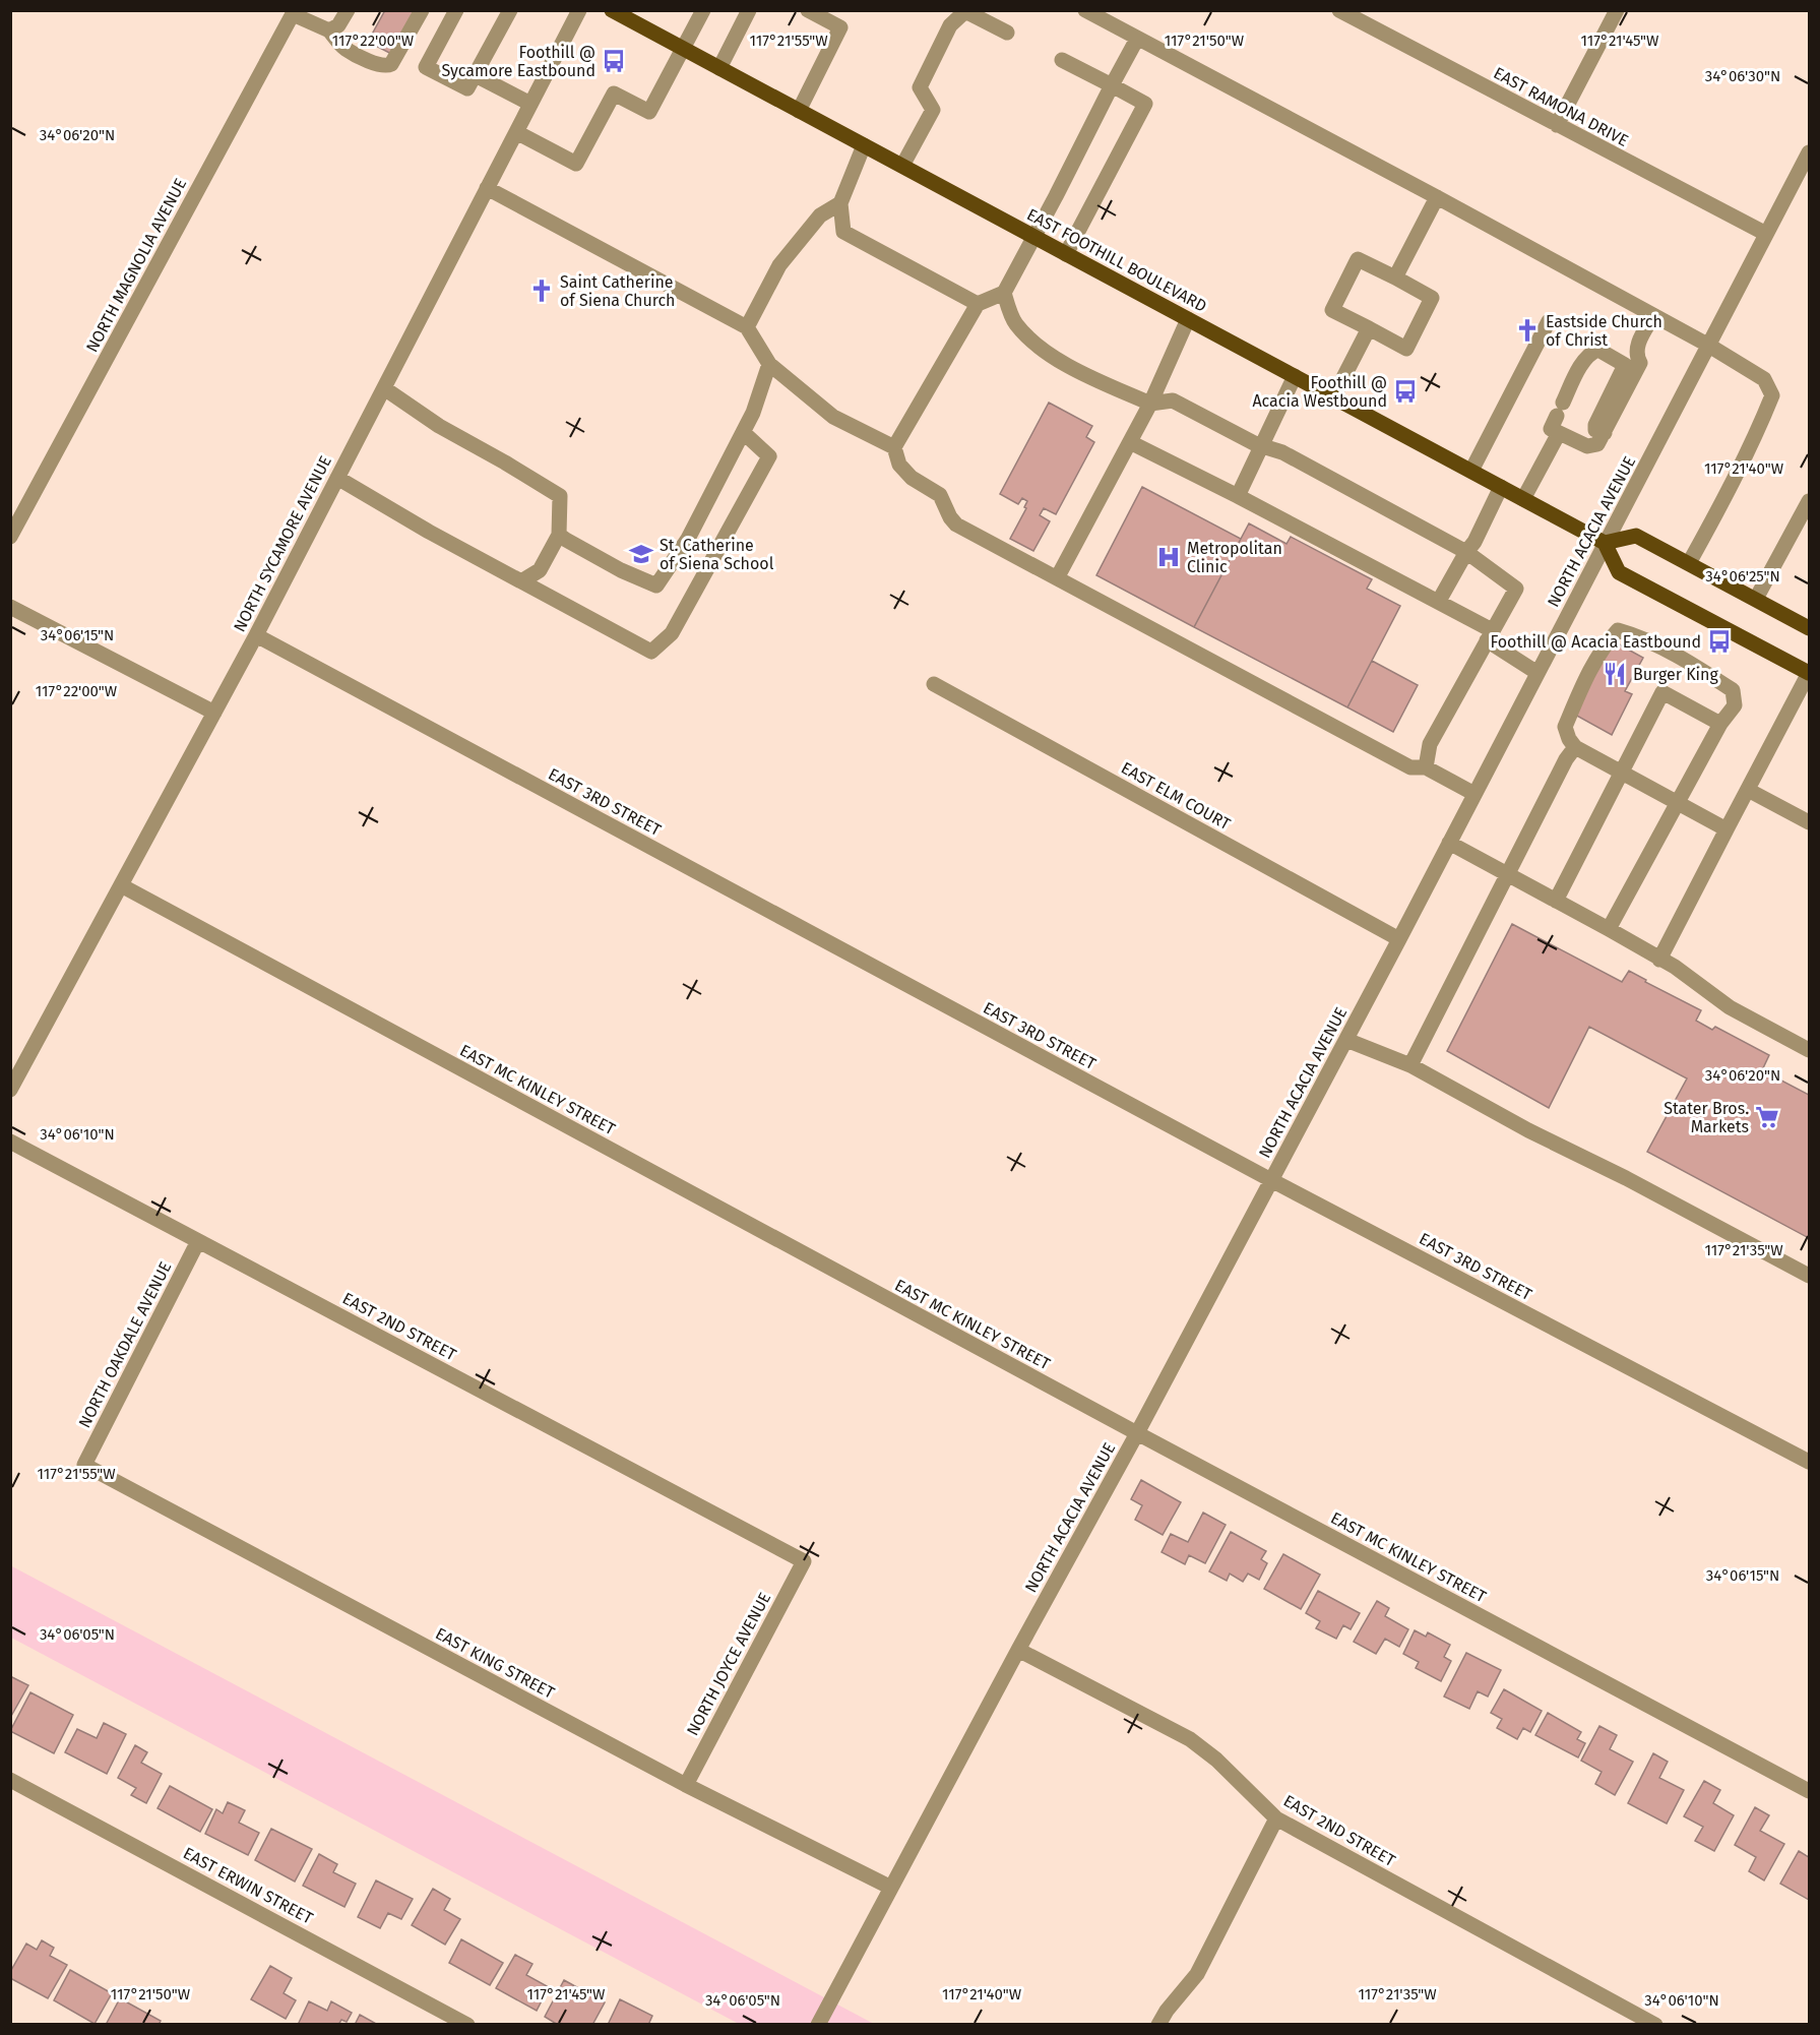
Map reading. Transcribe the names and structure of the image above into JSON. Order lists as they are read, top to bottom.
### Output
{
  "streets": {
    "main road": ["EAST FOOTHILL BOULEVARD"],
    "street": [
      "EAST RAMONA DRIVE",
      "NORTH MAGNOLIA AVENUE",
      "NORTH ACACIA AVENUE",
      "NORTH SYCAMORE AVENUE",
      "EAST ELM COURT",
      "EAST 3RD STREET",
      "EAST MC KINLEY STREET",
      "EAST 2ND STREET",
      "NORTH OAKDALE AVENUE",
      "EAST KING STREET",
      "NORTH JOYCE AVENUE",
      "EAST ERWIN STREET"
    ]
  },
  "crossings": [
    ["EAST RAMONA DRIVE", "NORTH ACACIA AVENUE"],
    ["EAST FOOTHILL BOULEVARD", "NORTH ACACIA AVENUE"],
    ["NORTH ACACIA AVENUE", "EAST ELM COURT"],
    ["NORTH ACACIA AVENUE", "EAST 3RD STREET"],
    ["NORTH ACACIA AVENUE", "EAST MC KINLEY STREET"],
    ["NORTH ACACIA AVENUE", "EAST 2ND STREET"],
    ["NORTH ACACIA AVENUE", "EAST KING STREET"],
    ["NORTH SYCAMORE AVENUE", "EAST 3RD STREET"],
    ["NORTH SYCAMORE AVENUE", "EAST MC KINLEY STREET"],
    ["EAST 2ND STREET", "NORTH OAKDALE AVENUE"],
    ["EAST 2ND STREET", "NORTH JOYCE AVENUE"],
    ["NORTH OAKDALE AVENUE", "EAST KING STREET"],
    ["EAST KING STREET", "NORTH JOYCE AVENUE"]
  ],
  "places": {
    "bus stop": ["Foothill @ Sycamore Eastbound", "Foothill @ Acacia Westbound", "Foothill @ Acacia Eastbound"],
    "church": ["Saint Catherine of Siena Church", "Eastside Church of Christ"],
    "school or university": ["St. Catherine of Siena School"],
    "hospital": ["Metropolitan Clinic"],
    "restaurant": ["Burger King"],
    "supermarket": ["Stater Bros. Markets"]
  },
  "coordinates": [
    "117°22'00\"W",
    "117°21'55\"W",
    "117°21'50\"W",
    "117°21'45\"W",
    "34°06'30\"N",
    "34°06'20\"N",
    "117°21'40\"W",
    "34°06'25\"N",
    "34°06'15\"N",
    "34°06'10\"N",
    "117°21'35\"W",
    "34°06'05\"N"
  ]
}
